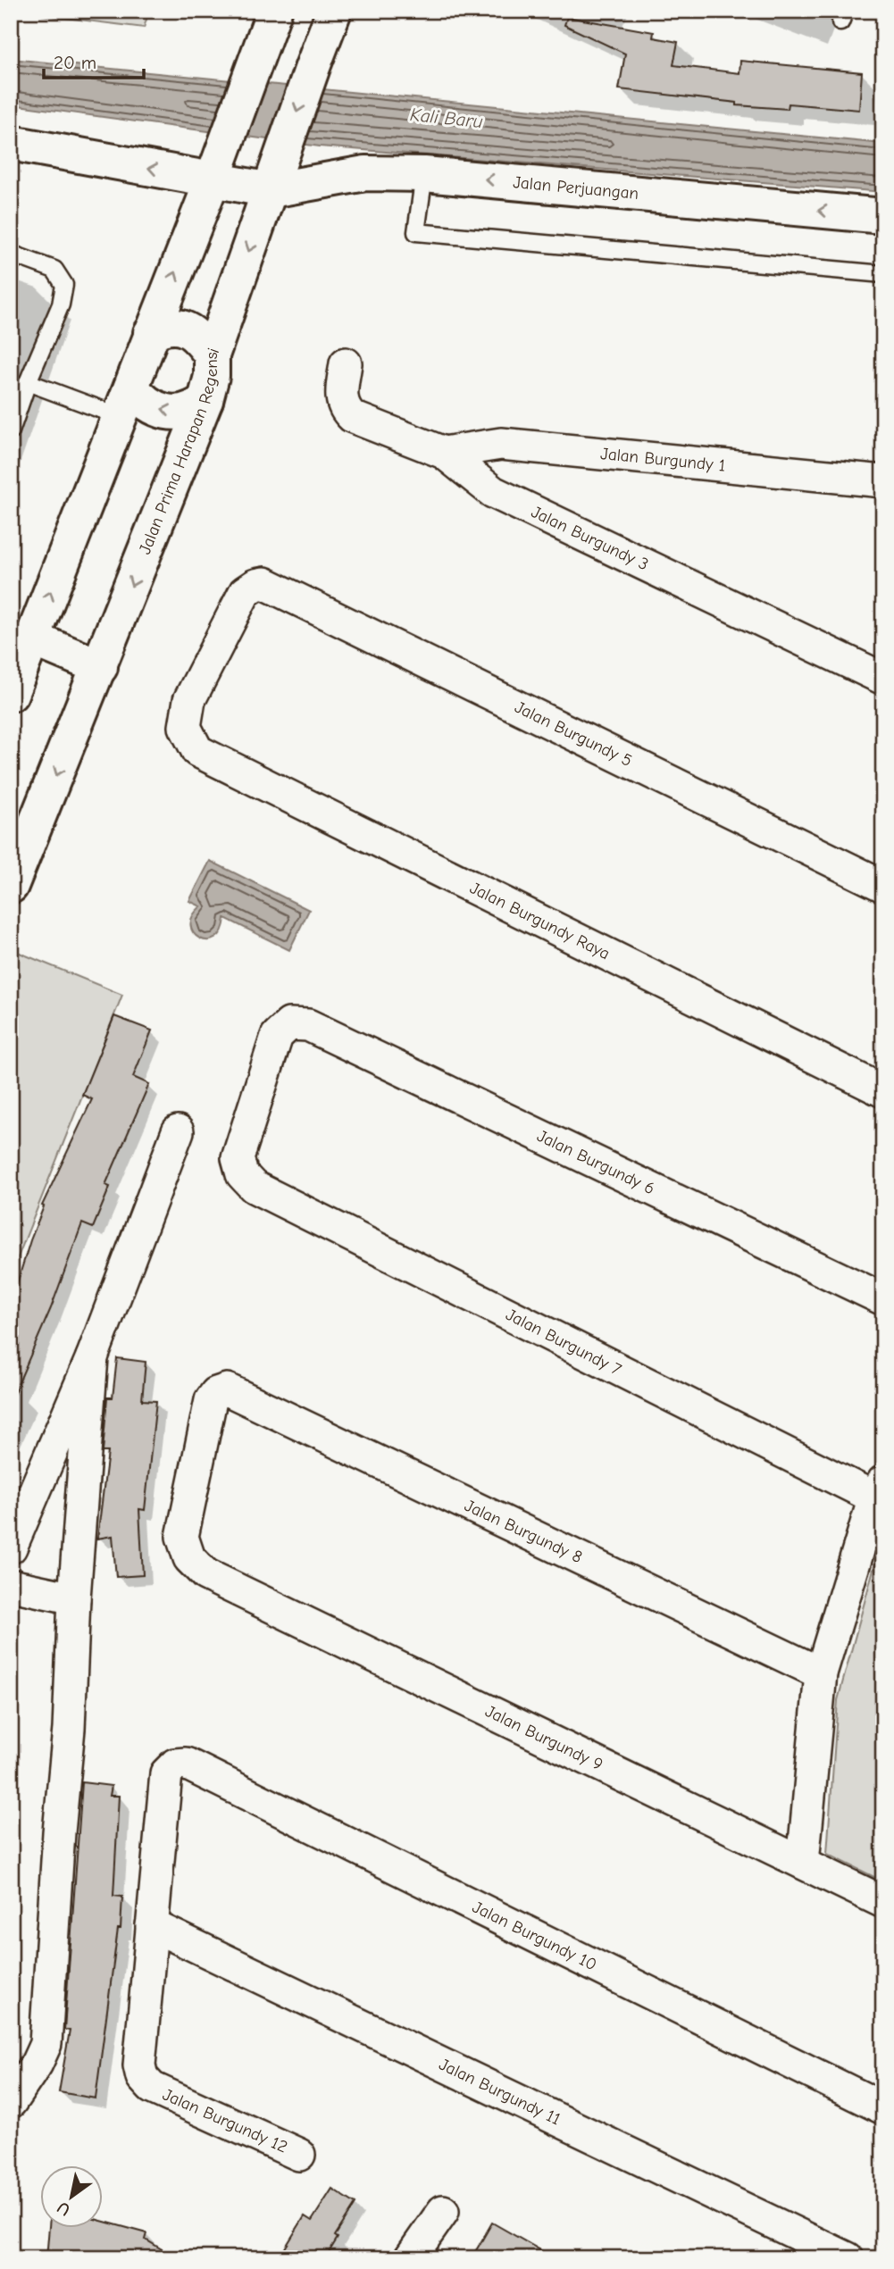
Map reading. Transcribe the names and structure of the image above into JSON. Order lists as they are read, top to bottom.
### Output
{
  "streets": {
    "street": [
      "Jalan Perjuangan",
      "Jalan Prima Harapan Regensi",
      "Jalan Burgundy 1",
      "Jalan Burgundy 3",
      "Jalan Burgundy 5",
      "Jalan Burgundy Raya",
      "Jalan Burgundy 6",
      "Jalan Burgundy 7",
      "Jalan Burgundy 8",
      "Jalan Burgundy 9",
      "Jalan Burgundy 10",
      "Jalan Burgundy 11",
      "Jalan Burgundy 12"
    ]
  },
  "crossings": [
    ["Jalan Perjuangan", "Jalan Prima Harapan Regensi"],
    ["Jalan Burgundy 1", "Jalan Burgundy 3"],
    ["Jalan Burgundy 5", "Jalan Burgundy Raya"],
    ["Jalan Burgundy 6", "Jalan Burgundy 7"],
    ["Jalan Burgundy 8", "Jalan Burgundy 9"],
    ["Jalan Burgundy 10", "Jalan Burgundy 11"],
    ["Jalan Burgundy 10", "Jalan Burgundy 12"],
    ["Jalan Burgundy 11", "Jalan Burgundy 12"]
  ],
  "one_way": ["Jalan Perjuangan"],
  "water": ["Kali Baru"],
  "scale_bar": "20 m",
  "north": "bottom left"
}
